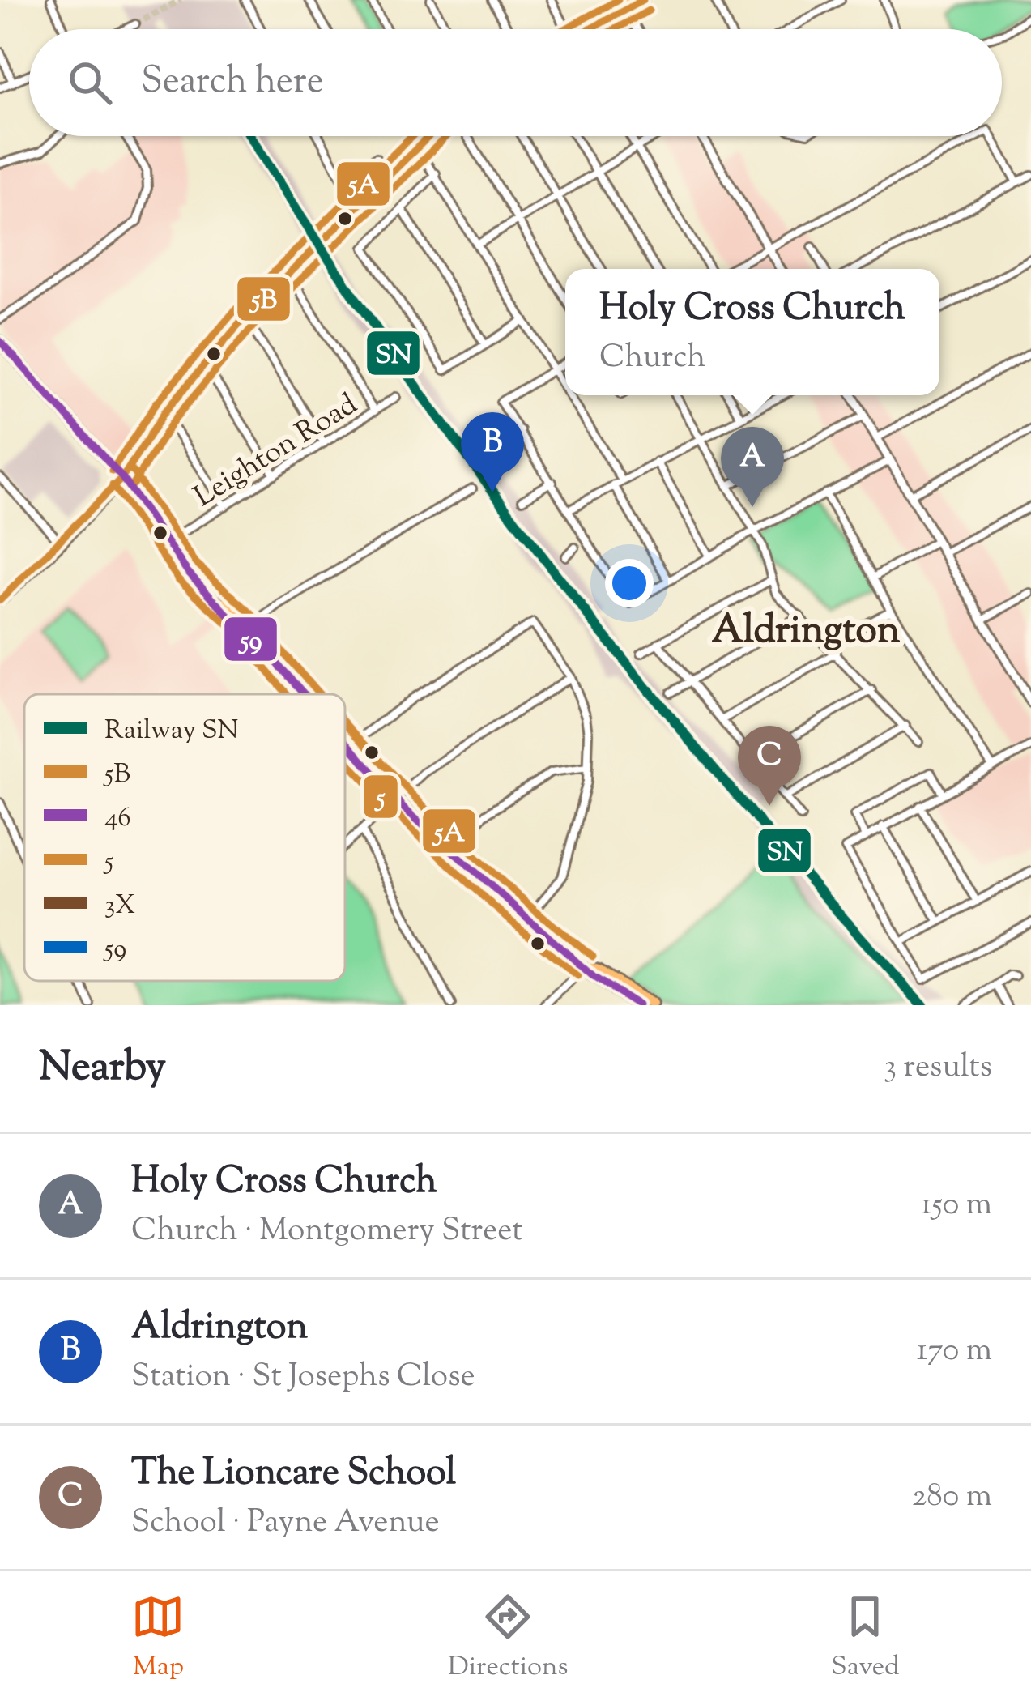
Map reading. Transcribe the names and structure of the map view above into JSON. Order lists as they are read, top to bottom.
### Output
{
  "streets": {
    "street": ["Leighton Road"]
  },
  "districts": ["Aldrington"],
  "lines": [
    "transit line 5B",
    "transit line 5A",
    "transit line 5",
    "rail line SN",
    "transit line 59"
  ],
  "legend": [
    "Railway SN",
    "5B",
    "46",
    "5",
    "3X",
    "59"
  ],
  "page": {
    "search": "Search here",
    "popup": ["Holy Cross Church", "Church"],
    "pins": ["B", "A", "C"],
    "heading": ["Nearby", "3 results"],
    "list": [
      {
        "mark": "A",
        "name": "Holy Cross Church",
        "note": "Church · Montgomery Street",
        "value": "150 m"
      },
      {
        "mark": "B",
        "name": "Aldrington",
        "note": "Station · St Josephs Close",
        "value": "170 m"
      },
      {
        "mark": "C",
        "name": "The Lioncare School",
        "note": "School · Payne Avenue",
        "value": "280 m"
      }
    ],
    "nav": ["Map", "Directions", "Saved"]
  }
}
